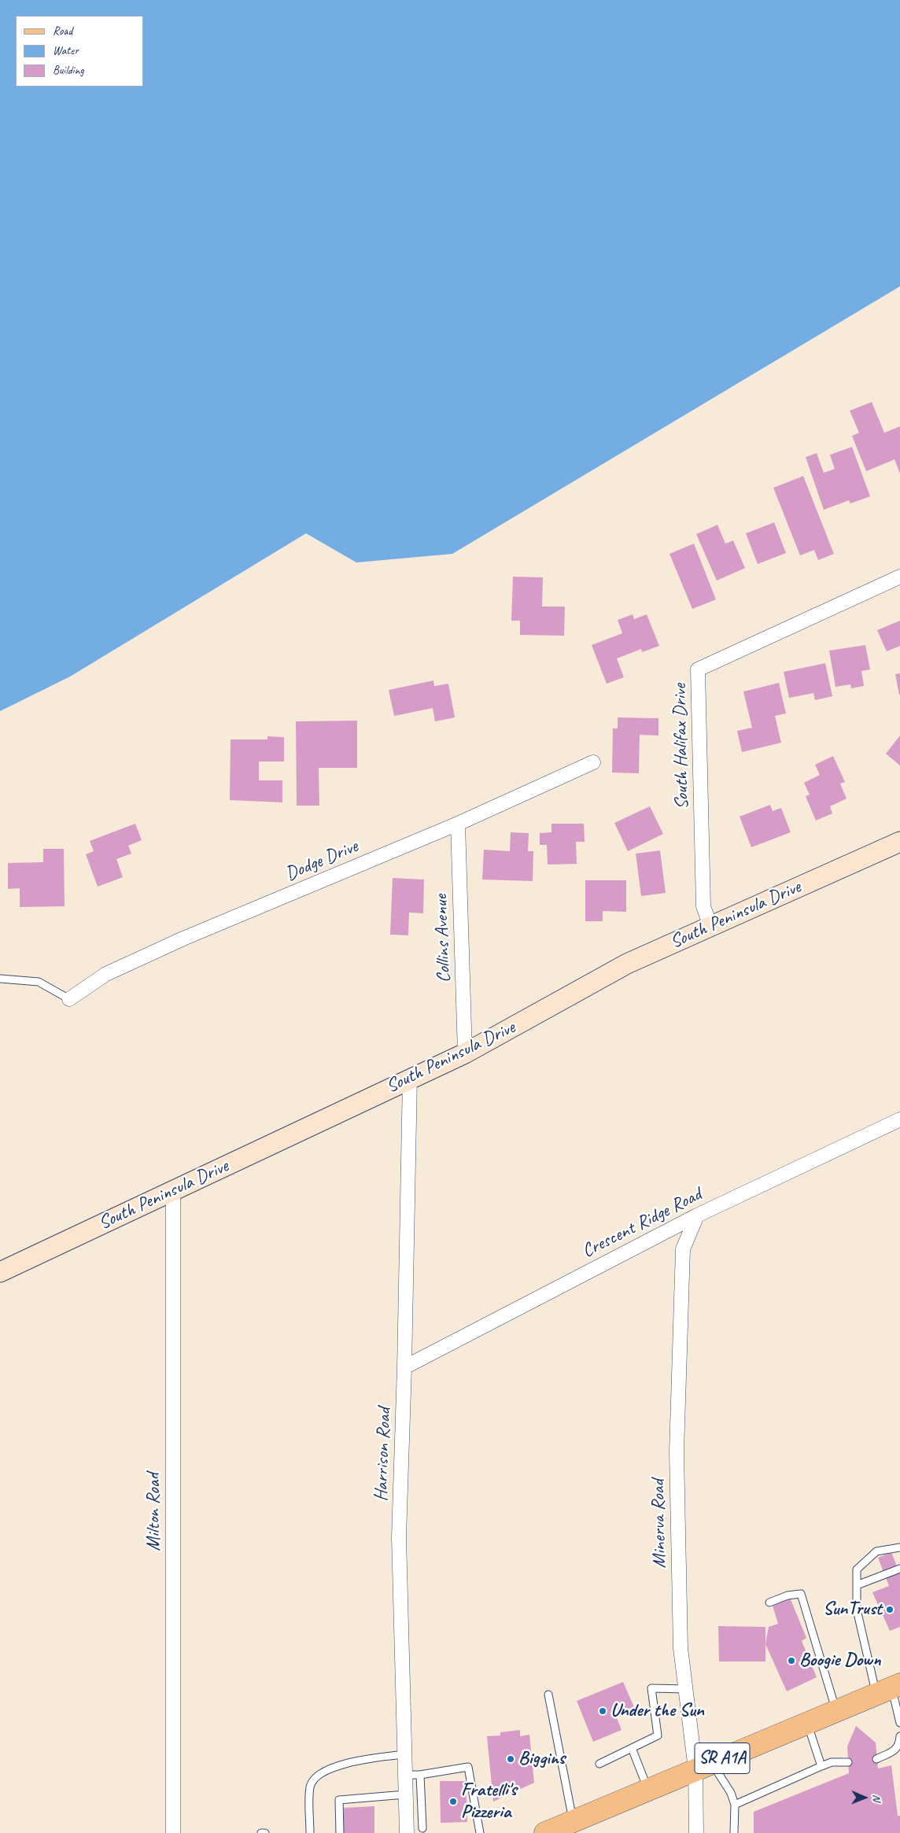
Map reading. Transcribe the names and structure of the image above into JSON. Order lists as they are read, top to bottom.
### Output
{
  "streets": {
    "main road": ["South Peninsula Drive", "SR A1A"],
    "street": [
      "South Halifax Drive",
      "Dodge Drive",
      "Collins Avenue",
      "Crescent Ridge Road",
      "Harrison Road",
      "Milton Road",
      "Minerva Road"
    ]
  },
  "crossings": [
    ["South Halifax Drive", "South Peninsula Drive"],
    ["Dodge Drive", "Collins Avenue"],
    ["South Peninsula Drive", "Collins Avenue"],
    ["South Peninsula Drive", "Harrison Road"],
    ["South Peninsula Drive", "Milton Road"],
    ["Crescent Ridge Road", "Harrison Road"],
    ["Crescent Ridge Road", "Minerva Road"],
    ["Minerva Road", "SR A1A"]
  ],
  "places": [
    "SunTrust",
    "Boogie Down",
    "Under the Sun",
    "Biggins",
    "Fratelli's Pizzeria"
  ],
  "legend": ["Road", "Water", "Building"],
  "north": "right"
}
